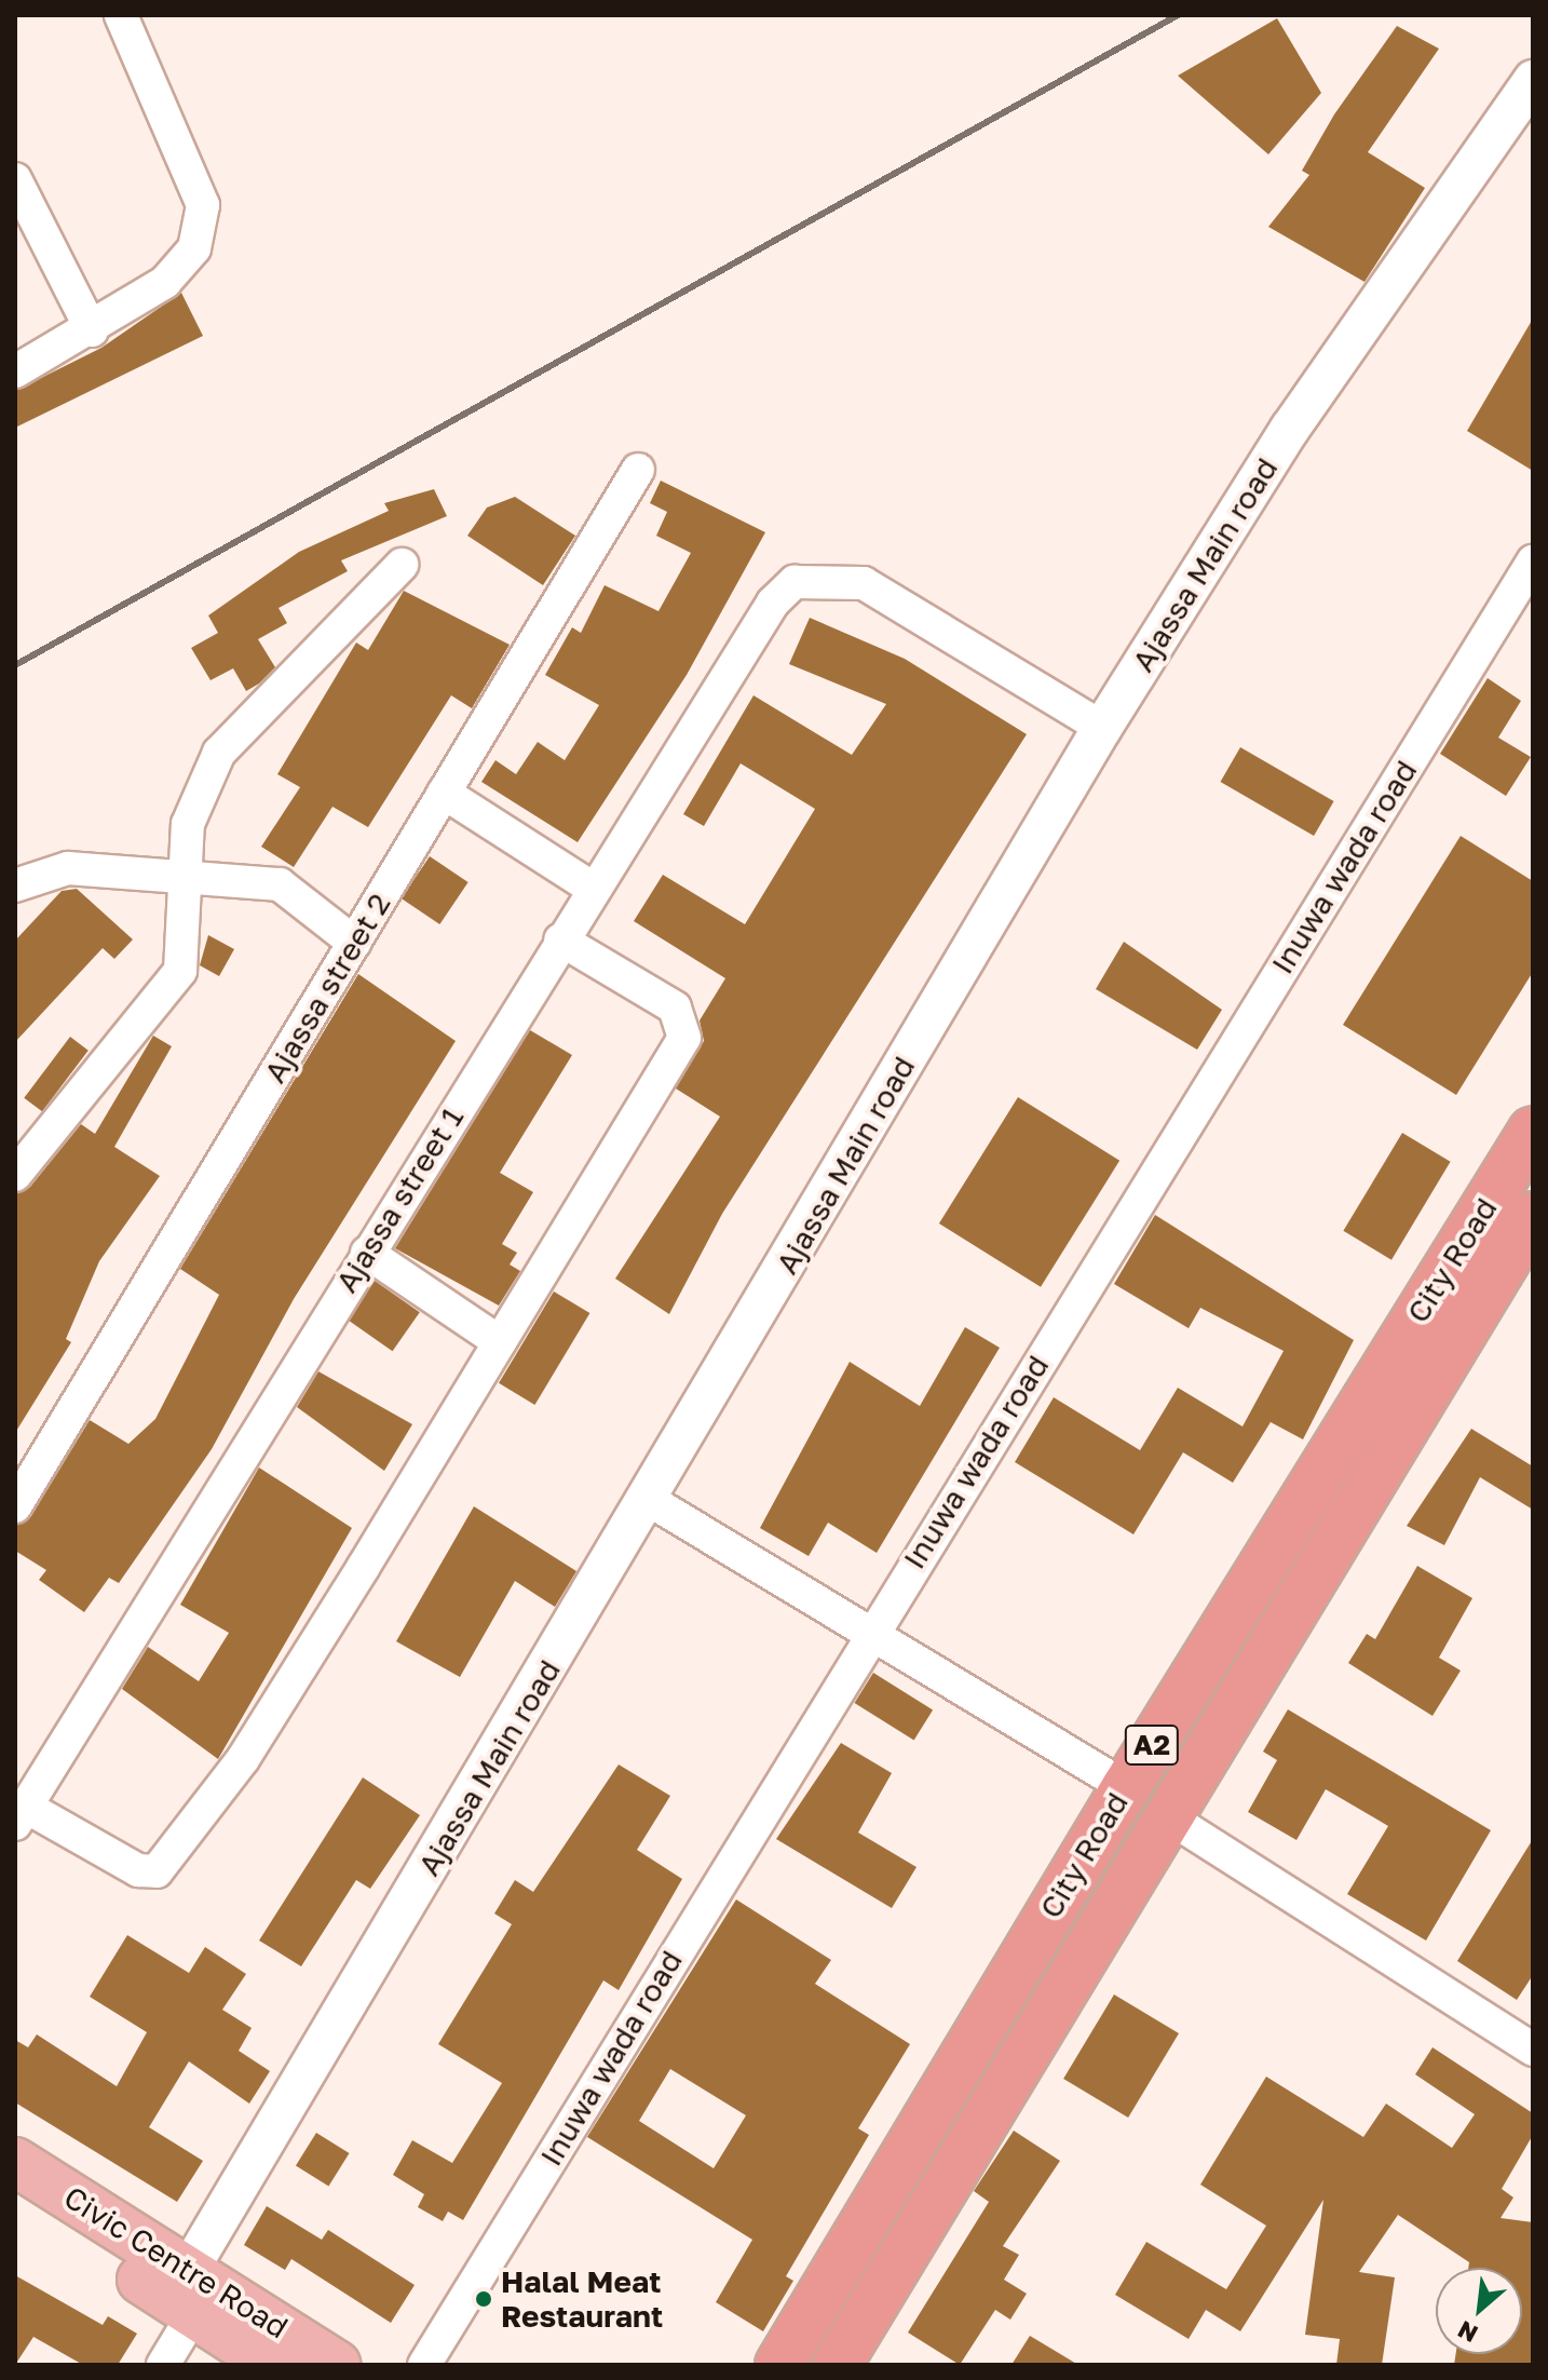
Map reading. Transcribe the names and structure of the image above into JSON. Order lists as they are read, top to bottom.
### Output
{
  "streets": {
    "highway": ["City Road", "A2"],
    "main road": ["Civic Centre Road"],
    "street": [
      "Ajassa Main road",
      "Inuwa wada road",
      "Ajassa street 2",
      "Ajassa street 1"
    ]
  },
  "crossings": [
    ["Ajassa Main road", "Ajassa street 1"],
    ["Ajassa Main road", "Civic Centre Road"]
  ],
  "places": ["Halal Meat Restaurant"],
  "north": "bottom left"
}
